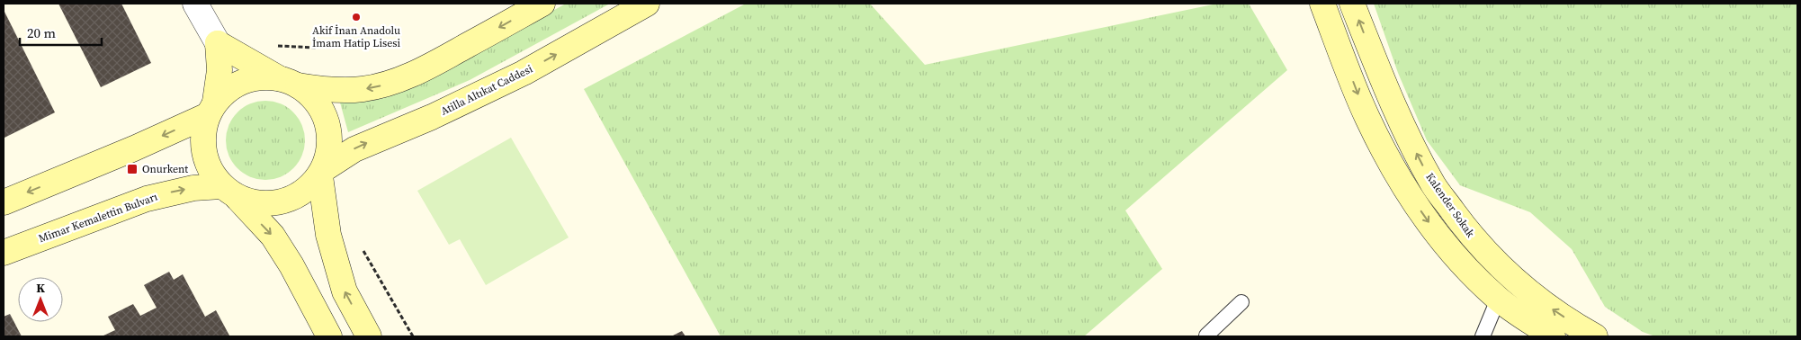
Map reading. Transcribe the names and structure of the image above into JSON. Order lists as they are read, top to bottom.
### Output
{
  "streets": {
    "street": ["Atilla Altıkat Caddesi", "Kalender Sokak", "Mimar Kemalettin Bulvarı"]
  },
  "crossings": [
    ["Atilla Altıkat Caddesi", "Mimar Kemalettin Bulvarı"]
  ],
  "places": {
    "other": ["Akif İnan Anadolu İmam Hatip Lisesi"],
    "transit": ["Onurkent"]
  },
  "scale_bar": "20 m",
  "north": "top"
}
